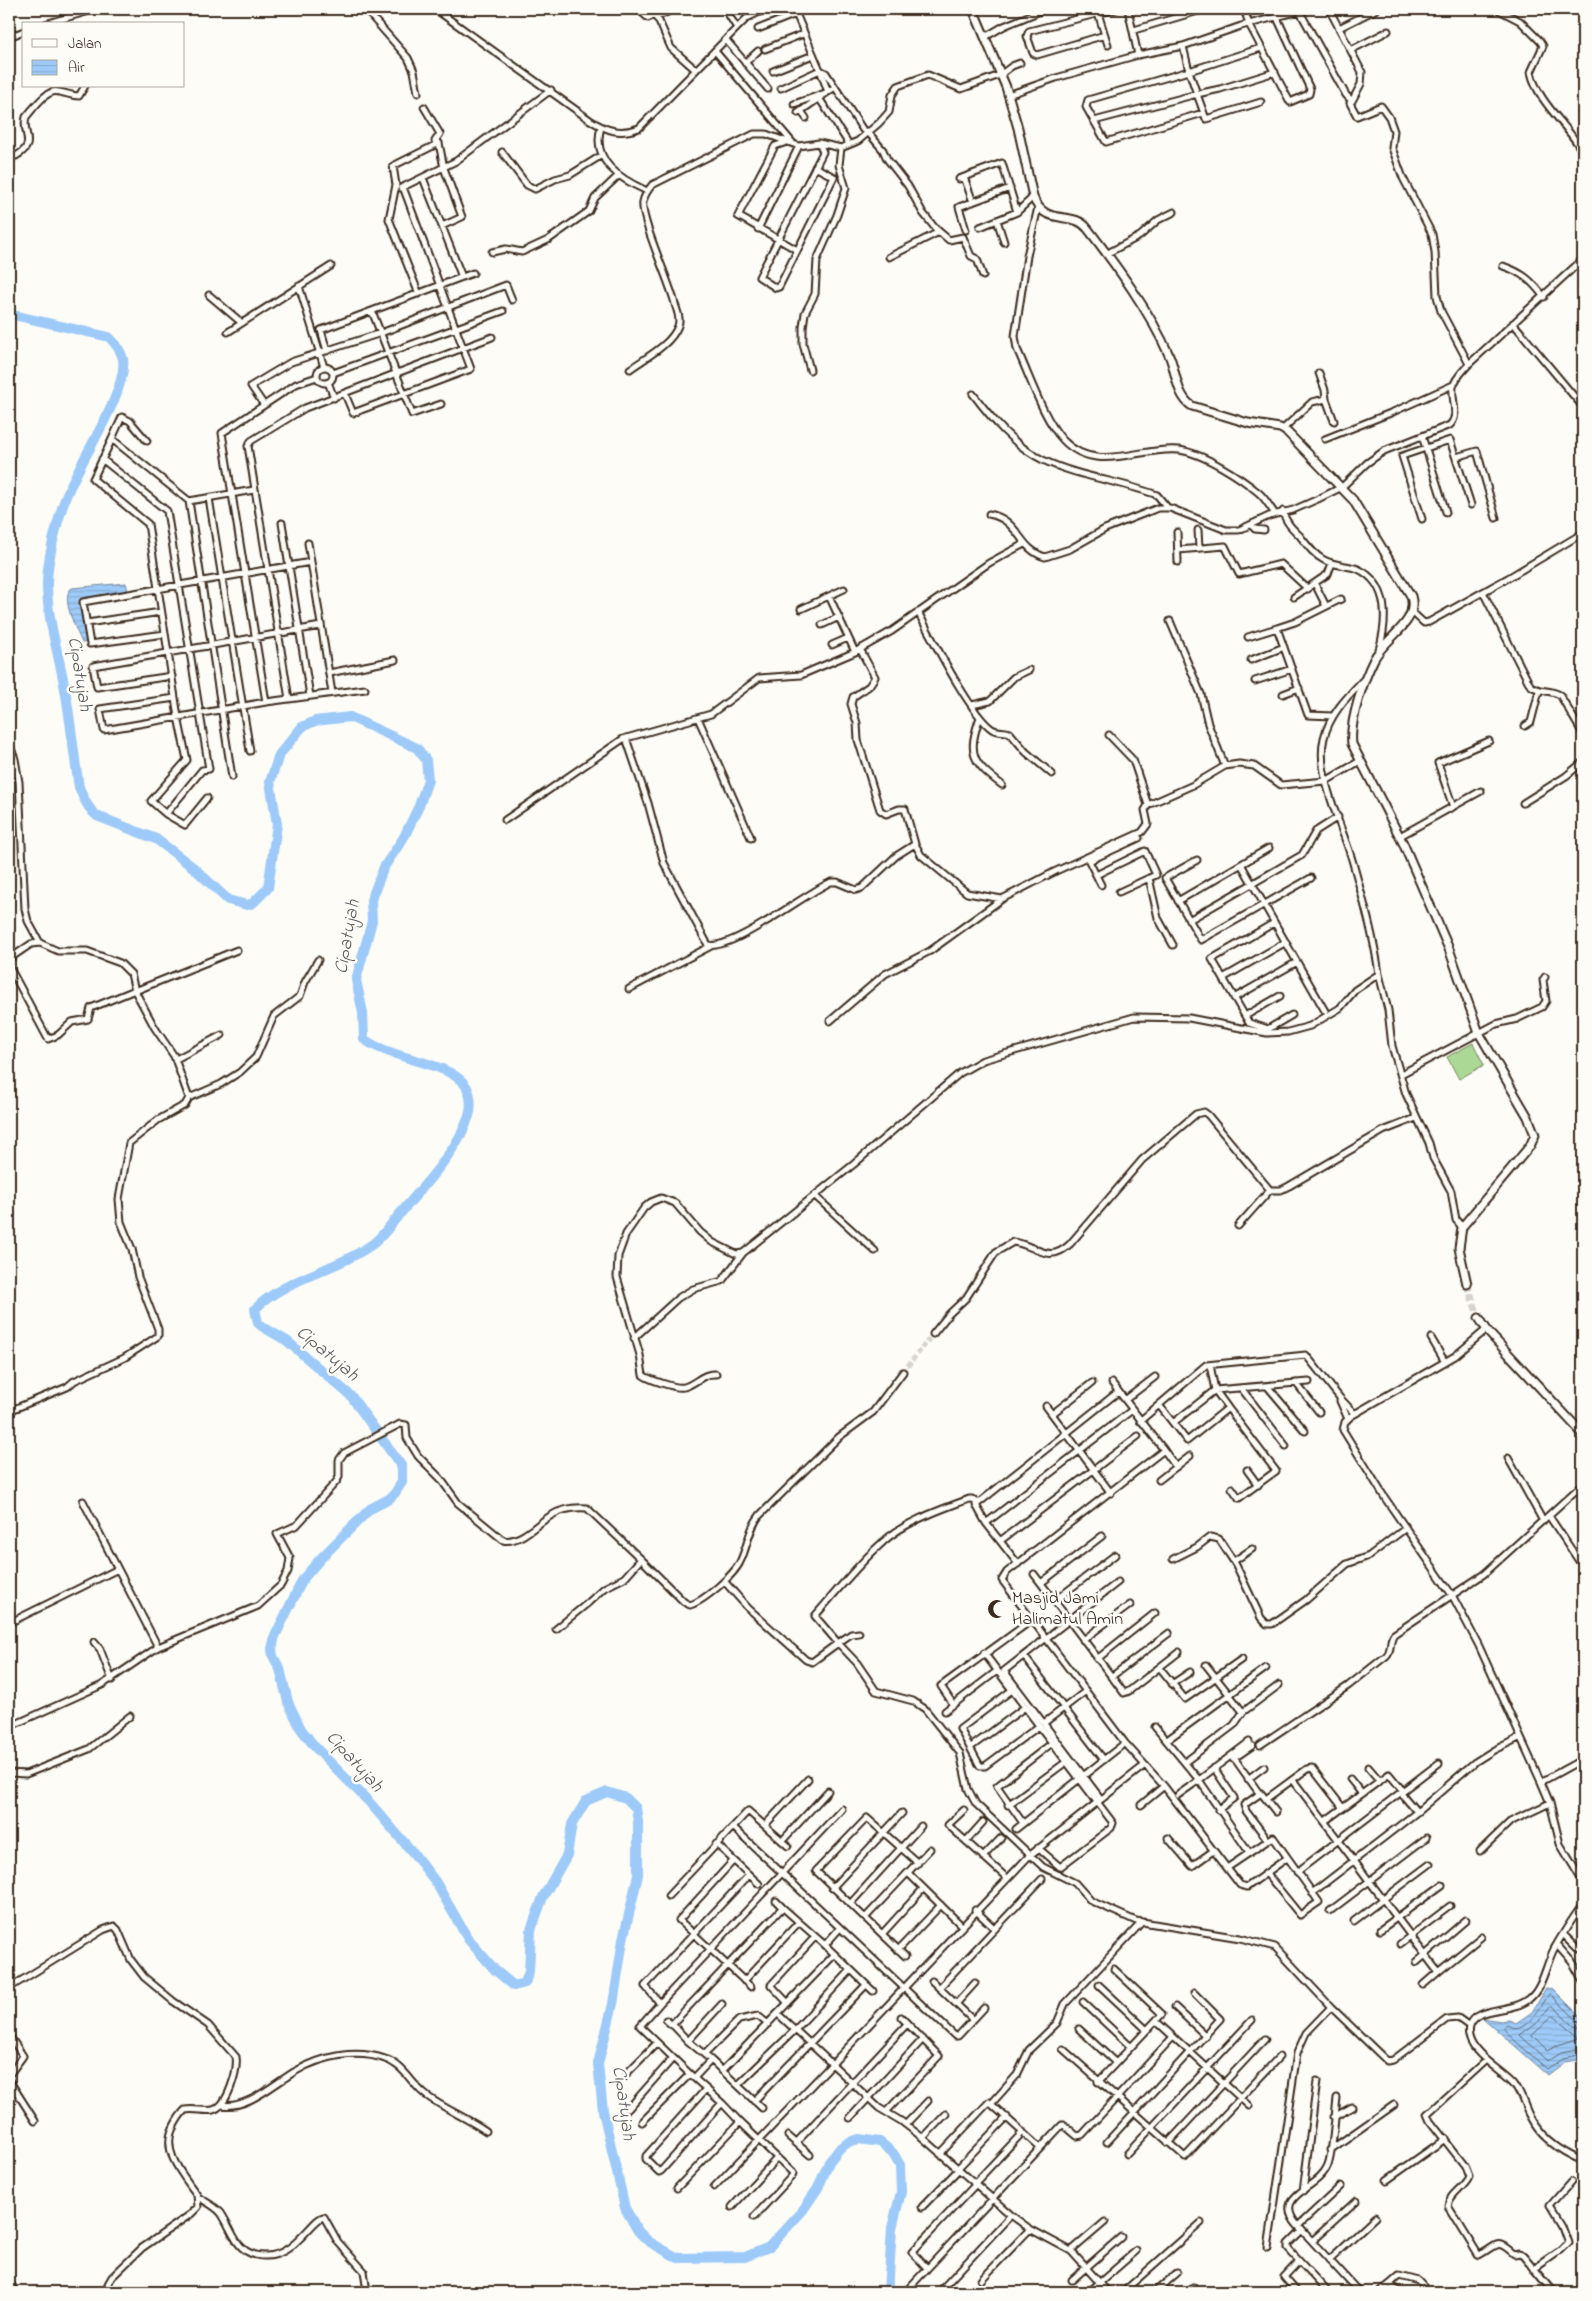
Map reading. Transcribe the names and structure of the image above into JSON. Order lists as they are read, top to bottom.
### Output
{
  "water": ["Cipatujah"],
  "places": {
    "mosque": ["Masjid Jami Halimatul Amin"]
  },
  "legend": ["Jalan", "Air"]
}
